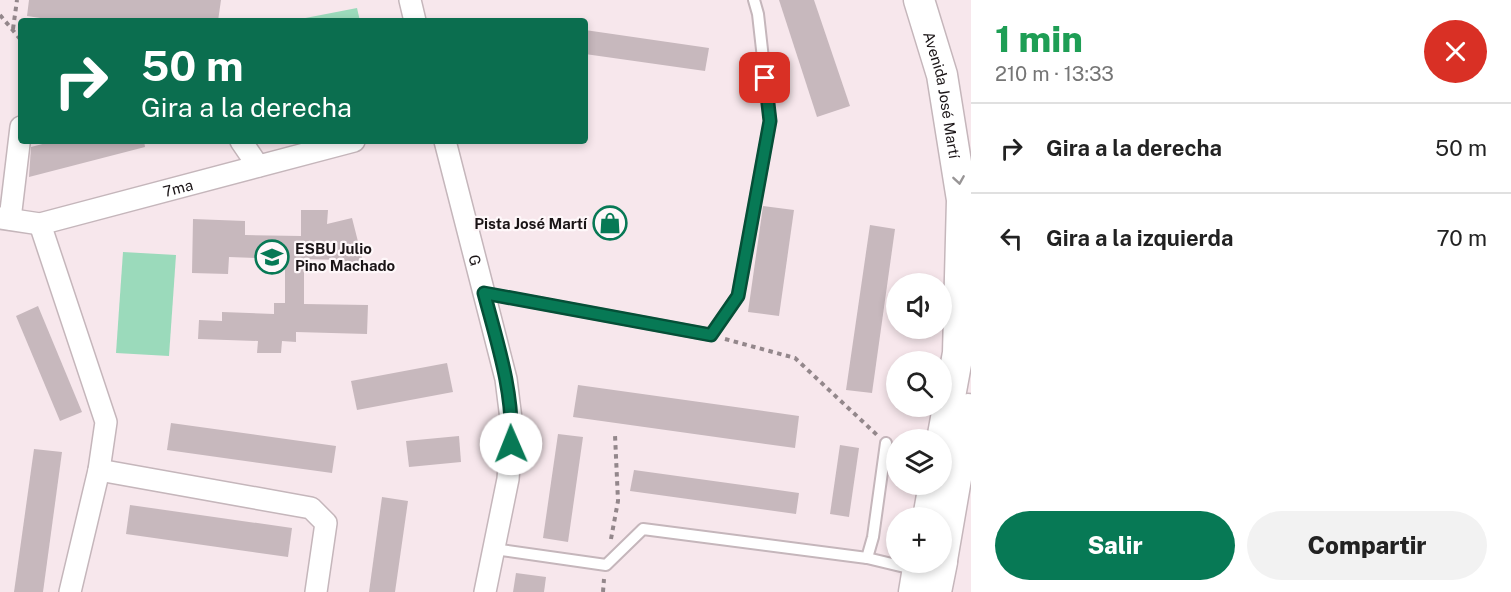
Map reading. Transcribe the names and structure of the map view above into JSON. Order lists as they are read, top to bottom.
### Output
{
  "streets": {
    "main road": ["Avenida José Martí"],
    "street": ["7ma", "G"]
  },
  "places": {
    "shop": ["Pista José Martí"],
    "school or university": ["ESBU Julio Pino Machado"]
  },
  "page": {
    "heading": ["1 min", "210 m · 13:33"],
    "turn": ["50 m", "Gira a la derecha"],
    "list": [
      {
        "name": "Gira a la derecha",
        "value": "50 m"
      },
      {
        "name": "Gira a la izquierda",
        "value": "70 m"
      }
    ],
    "map_buttons": "+",
    "buttons": ["Salir", "Compartir"]
  }
}
